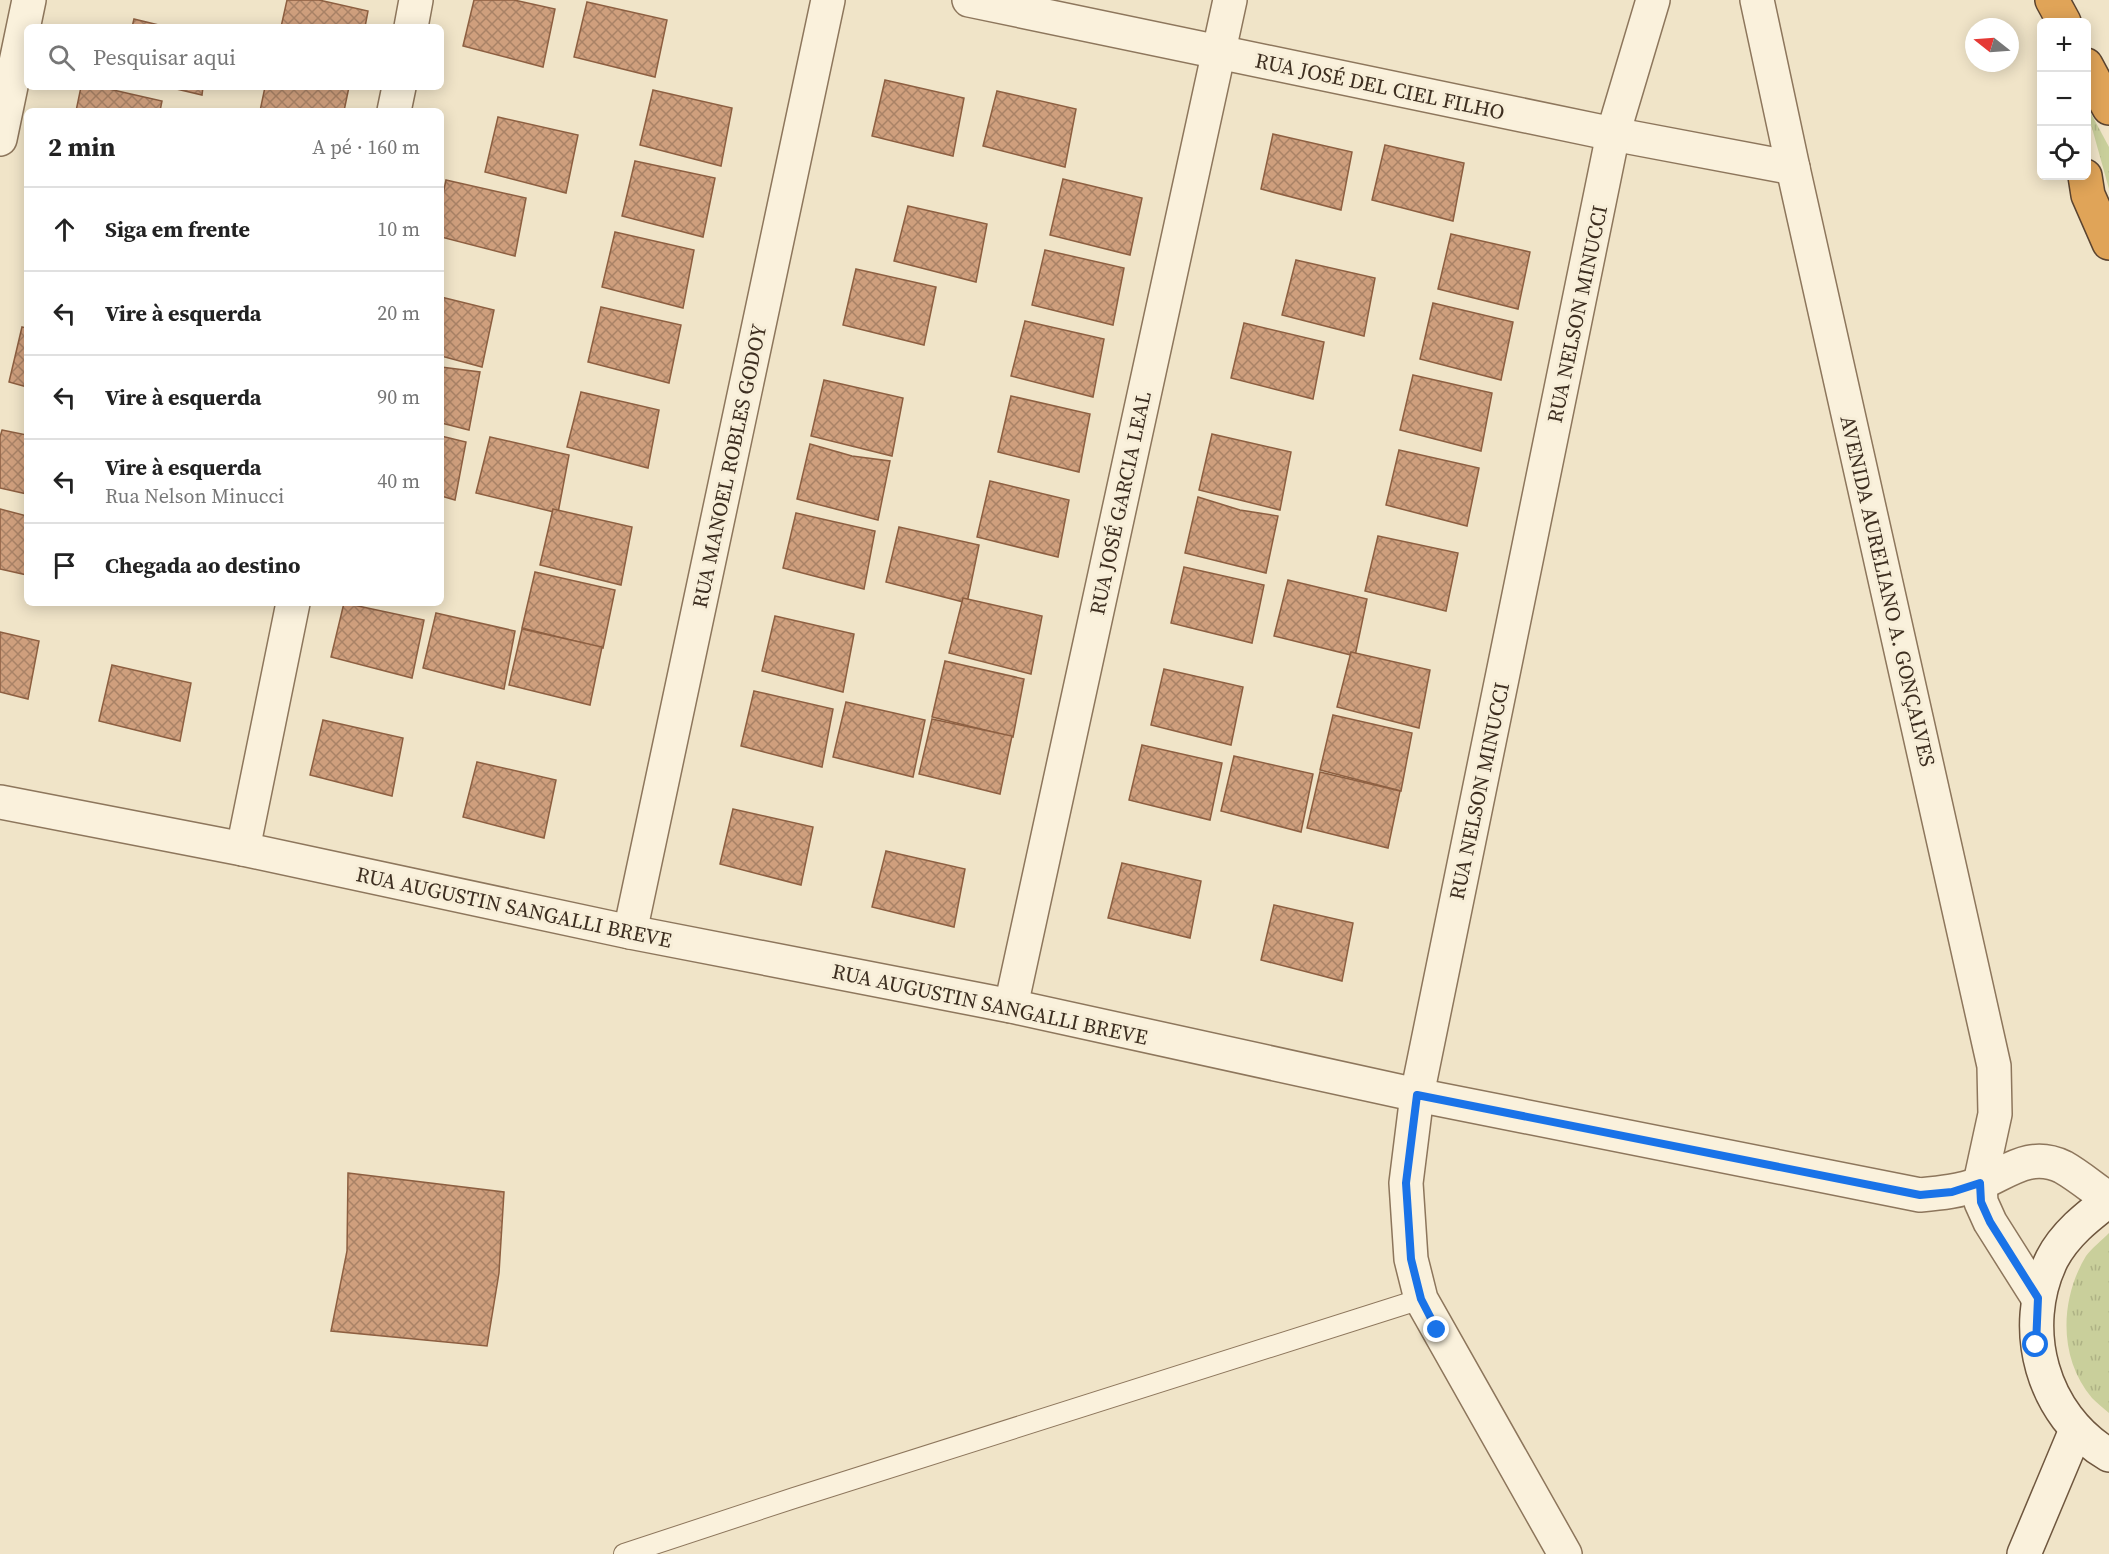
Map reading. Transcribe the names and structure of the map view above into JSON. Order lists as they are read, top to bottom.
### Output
{
  "streets": {
    "street": [
      "RUA JOSÉ DEL CIEL FILHO",
      "RUA NELSON MINUCCI",
      "RUA MANOEL ROBLES GODOY",
      "RUA JOSÉ GARCIA LEAL",
      "AVENIDA AURELIANO A. GONÇALVES",
      "RUA AUGUSTIN SANGALLI BREVE"
    ]
  },
  "crossings": [
    ["RUA JOSÉ DEL CIEL FILHO", "RUA NELSON MINUCCI"],
    ["RUA JOSÉ DEL CIEL FILHO", "RUA JOSÉ GARCIA LEAL"],
    ["RUA JOSÉ DEL CIEL FILHO", "AVENIDA AURELIANO A. GONÇALVES"],
    ["RUA NELSON MINUCCI", "RUA AUGUSTIN SANGALLI BREVE"],
    ["RUA MANOEL ROBLES GODOY", "RUA AUGUSTIN SANGALLI BREVE"],
    ["RUA JOSÉ GARCIA LEAL", "RUA AUGUSTIN SANGALLI BREVE"],
    ["AVENIDA AURELIANO A. GONÇALVES", "RUA AUGUSTIN SANGALLI BREVE"]
  ],
  "north": "left",
  "page": {
    "map_buttons": ["+", "−"],
    "search": "Pesquisar aqui",
    "heading": ["2 min", "A pé · 160 m"],
    "list": [
      ["Siga em frente", "10 m"],
      ["Vire à esquerda", "20 m"],
      ["Vire à esquerda", "90 m"],
      ["Vire à esquerda", "Rua Nelson Minucci", "40 m"],
      "Chegada ao destino"
    ]
  }
}
